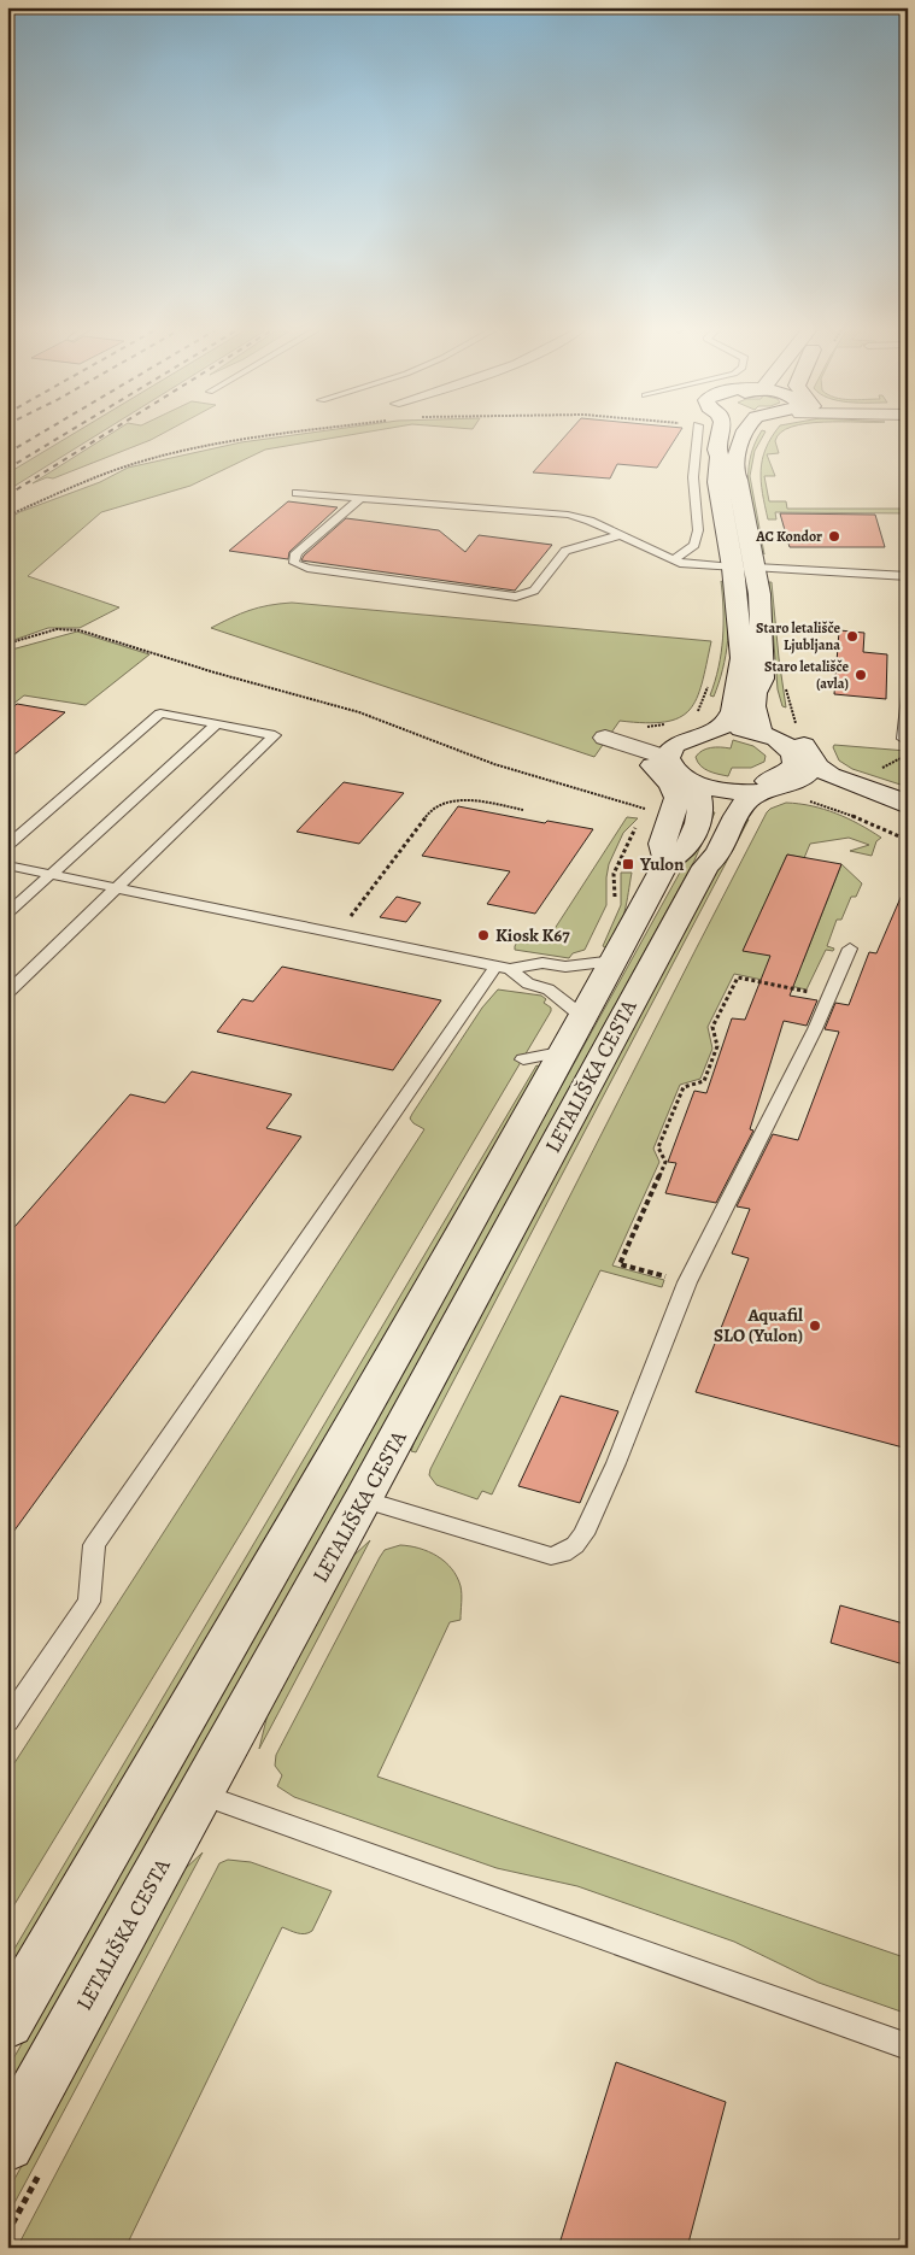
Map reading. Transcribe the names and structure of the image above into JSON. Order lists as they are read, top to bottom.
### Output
{
  "streets": {
    "main road": ["LETALIŠKA CESTA"]
  },
  "places": {
    "other": [
      "AC Kondor",
      "Staro letališče Ljubljana",
      "Staro letališče (avla)",
      "Kiosk K67",
      "Aquafil SLO (Yulon)"
    ],
    "transit": ["Yulon"]
  }
}
